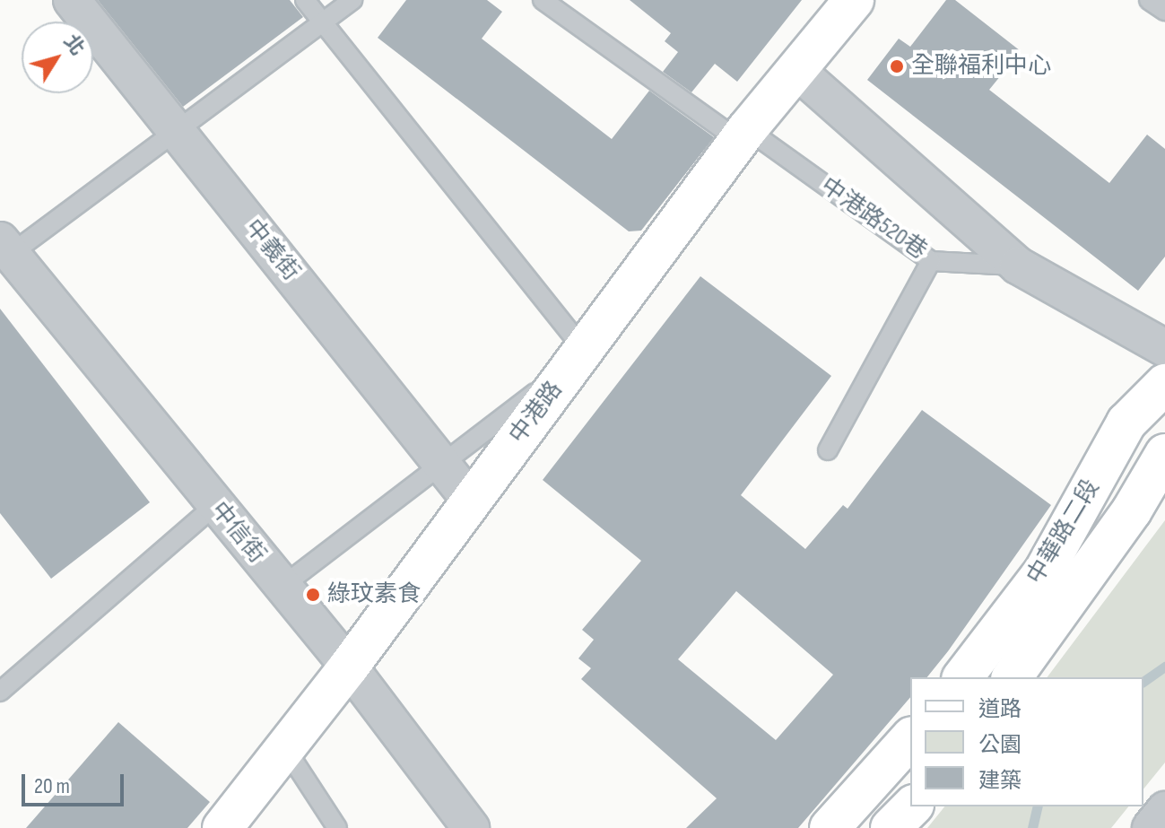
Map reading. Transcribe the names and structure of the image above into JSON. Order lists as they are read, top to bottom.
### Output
{
  "streets": {
    "street": [
      "中港路520巷",
      "中義街",
      "中港路",
      "中華路二段",
      "中信街"
    ]
  },
  "crossings": [
    ["中港路520巷", "中港路"],
    ["中義街", "中港路"],
    ["中港路", "中信街"]
  ],
  "places": ["全聯福利中心", "綠玟素食"],
  "legend": ["道路", "公園", "建築"],
  "scale_bar": "20 m",
  "north": "top right"
}
